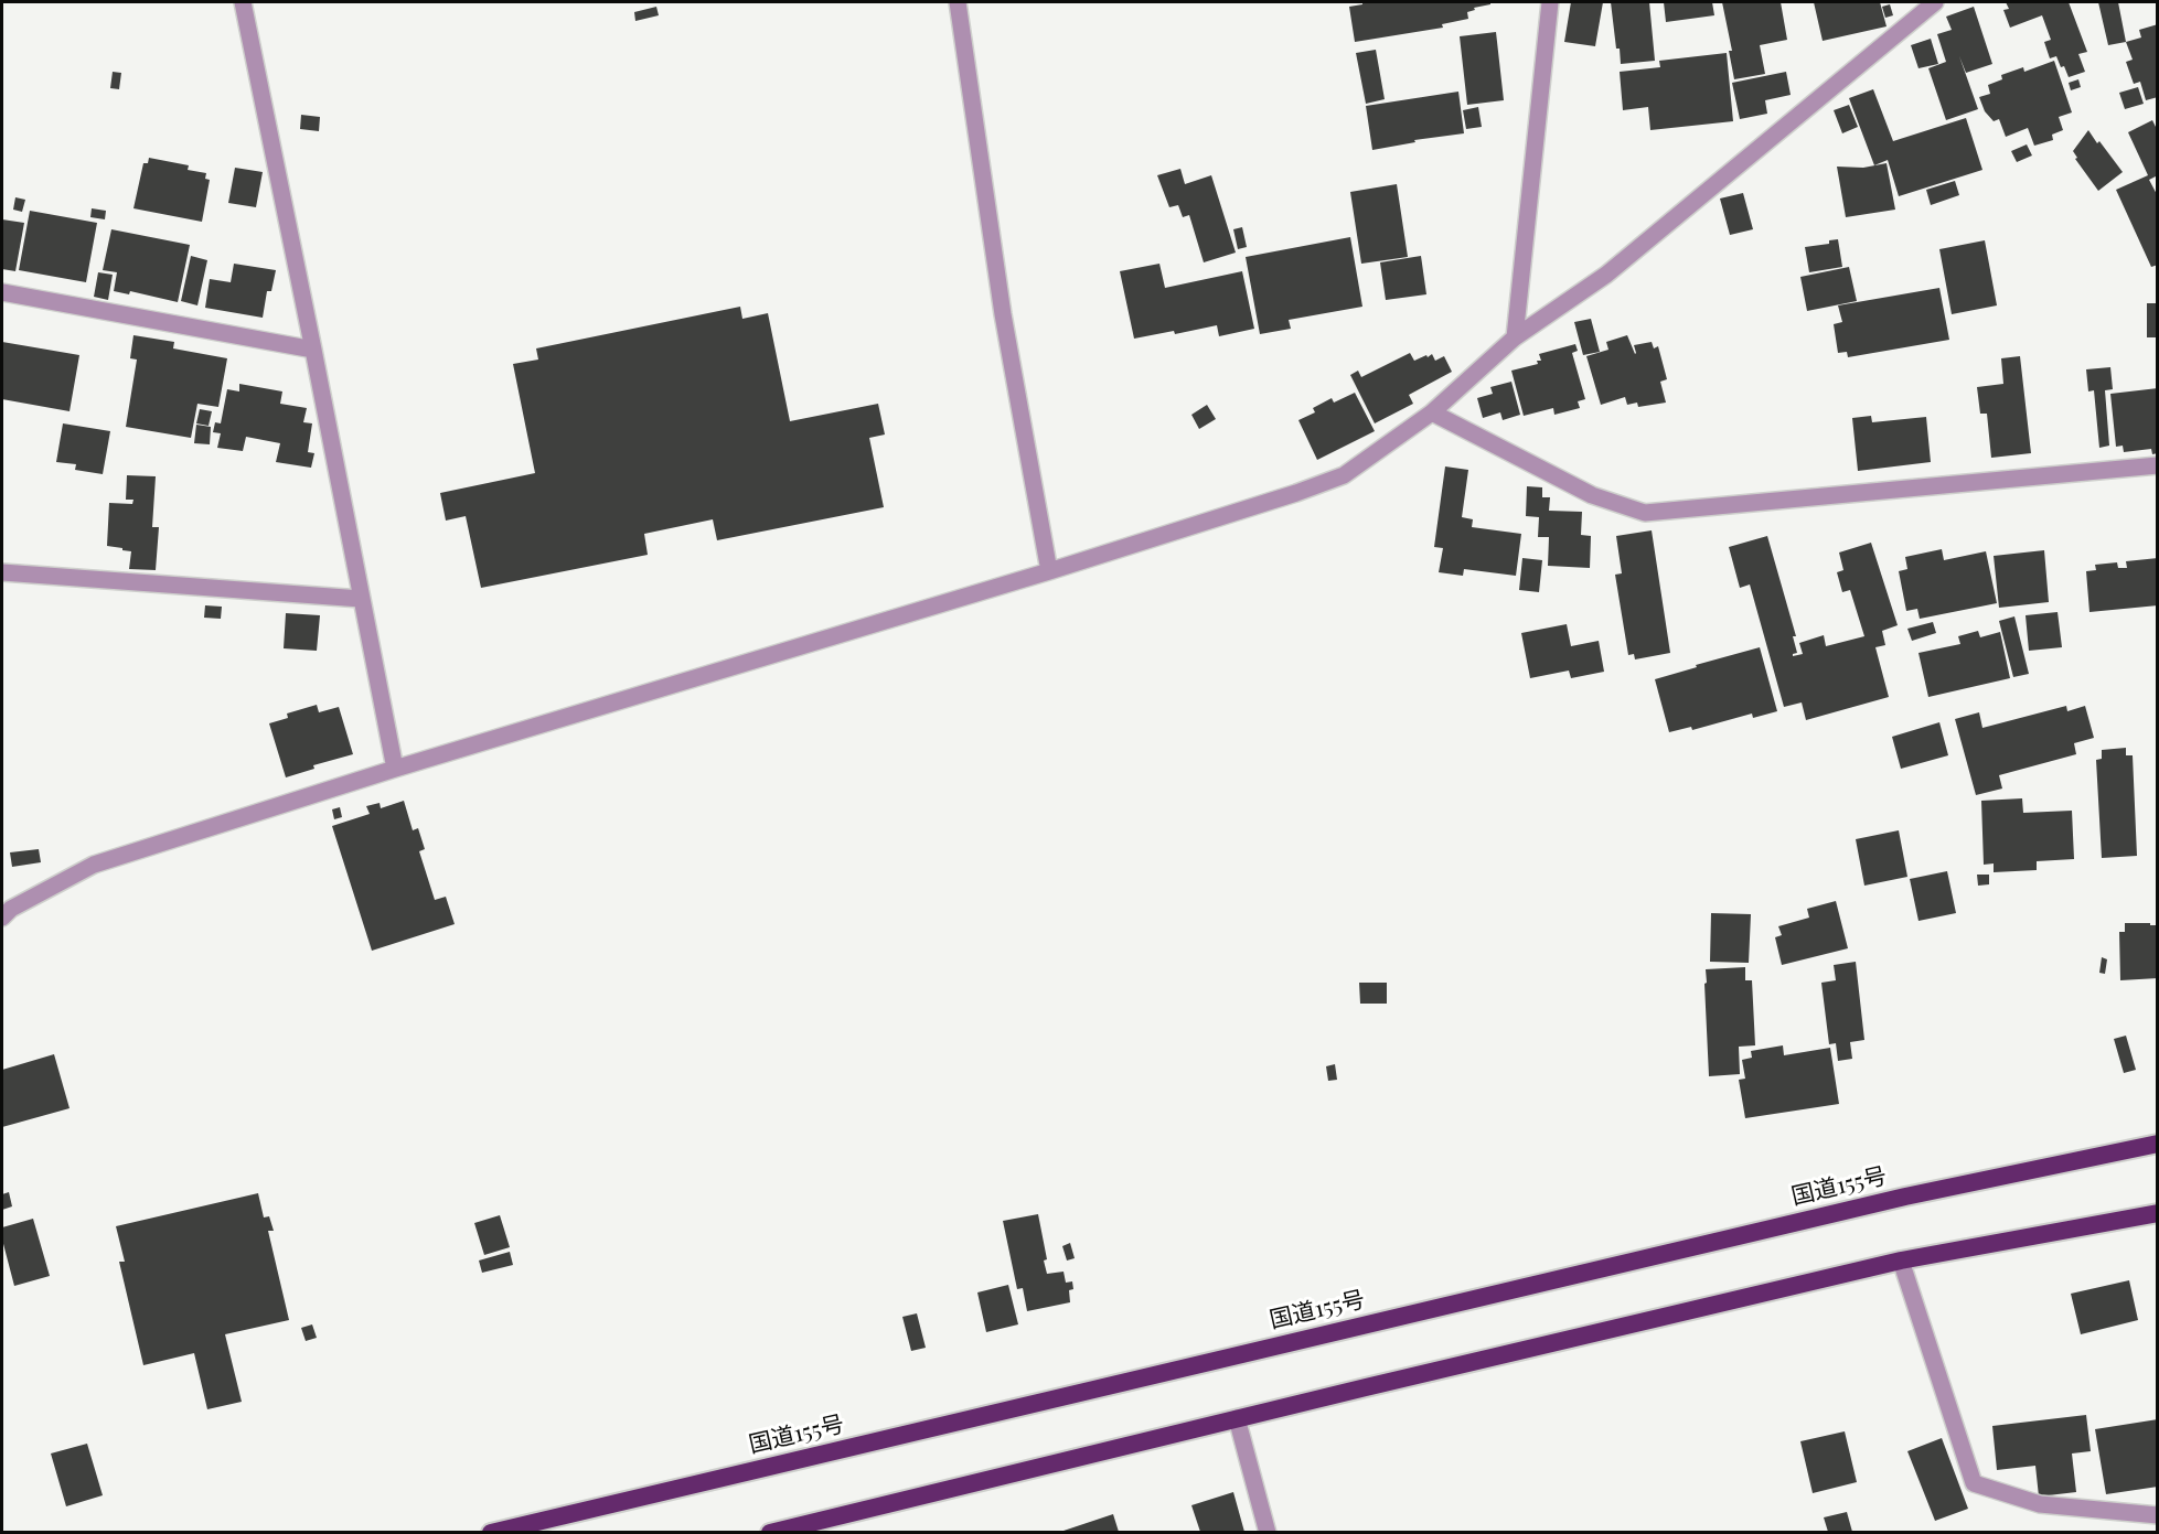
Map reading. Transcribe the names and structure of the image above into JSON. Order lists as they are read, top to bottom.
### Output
{
  "streets": {
    "highway": ["国道155号"]
  }
}
